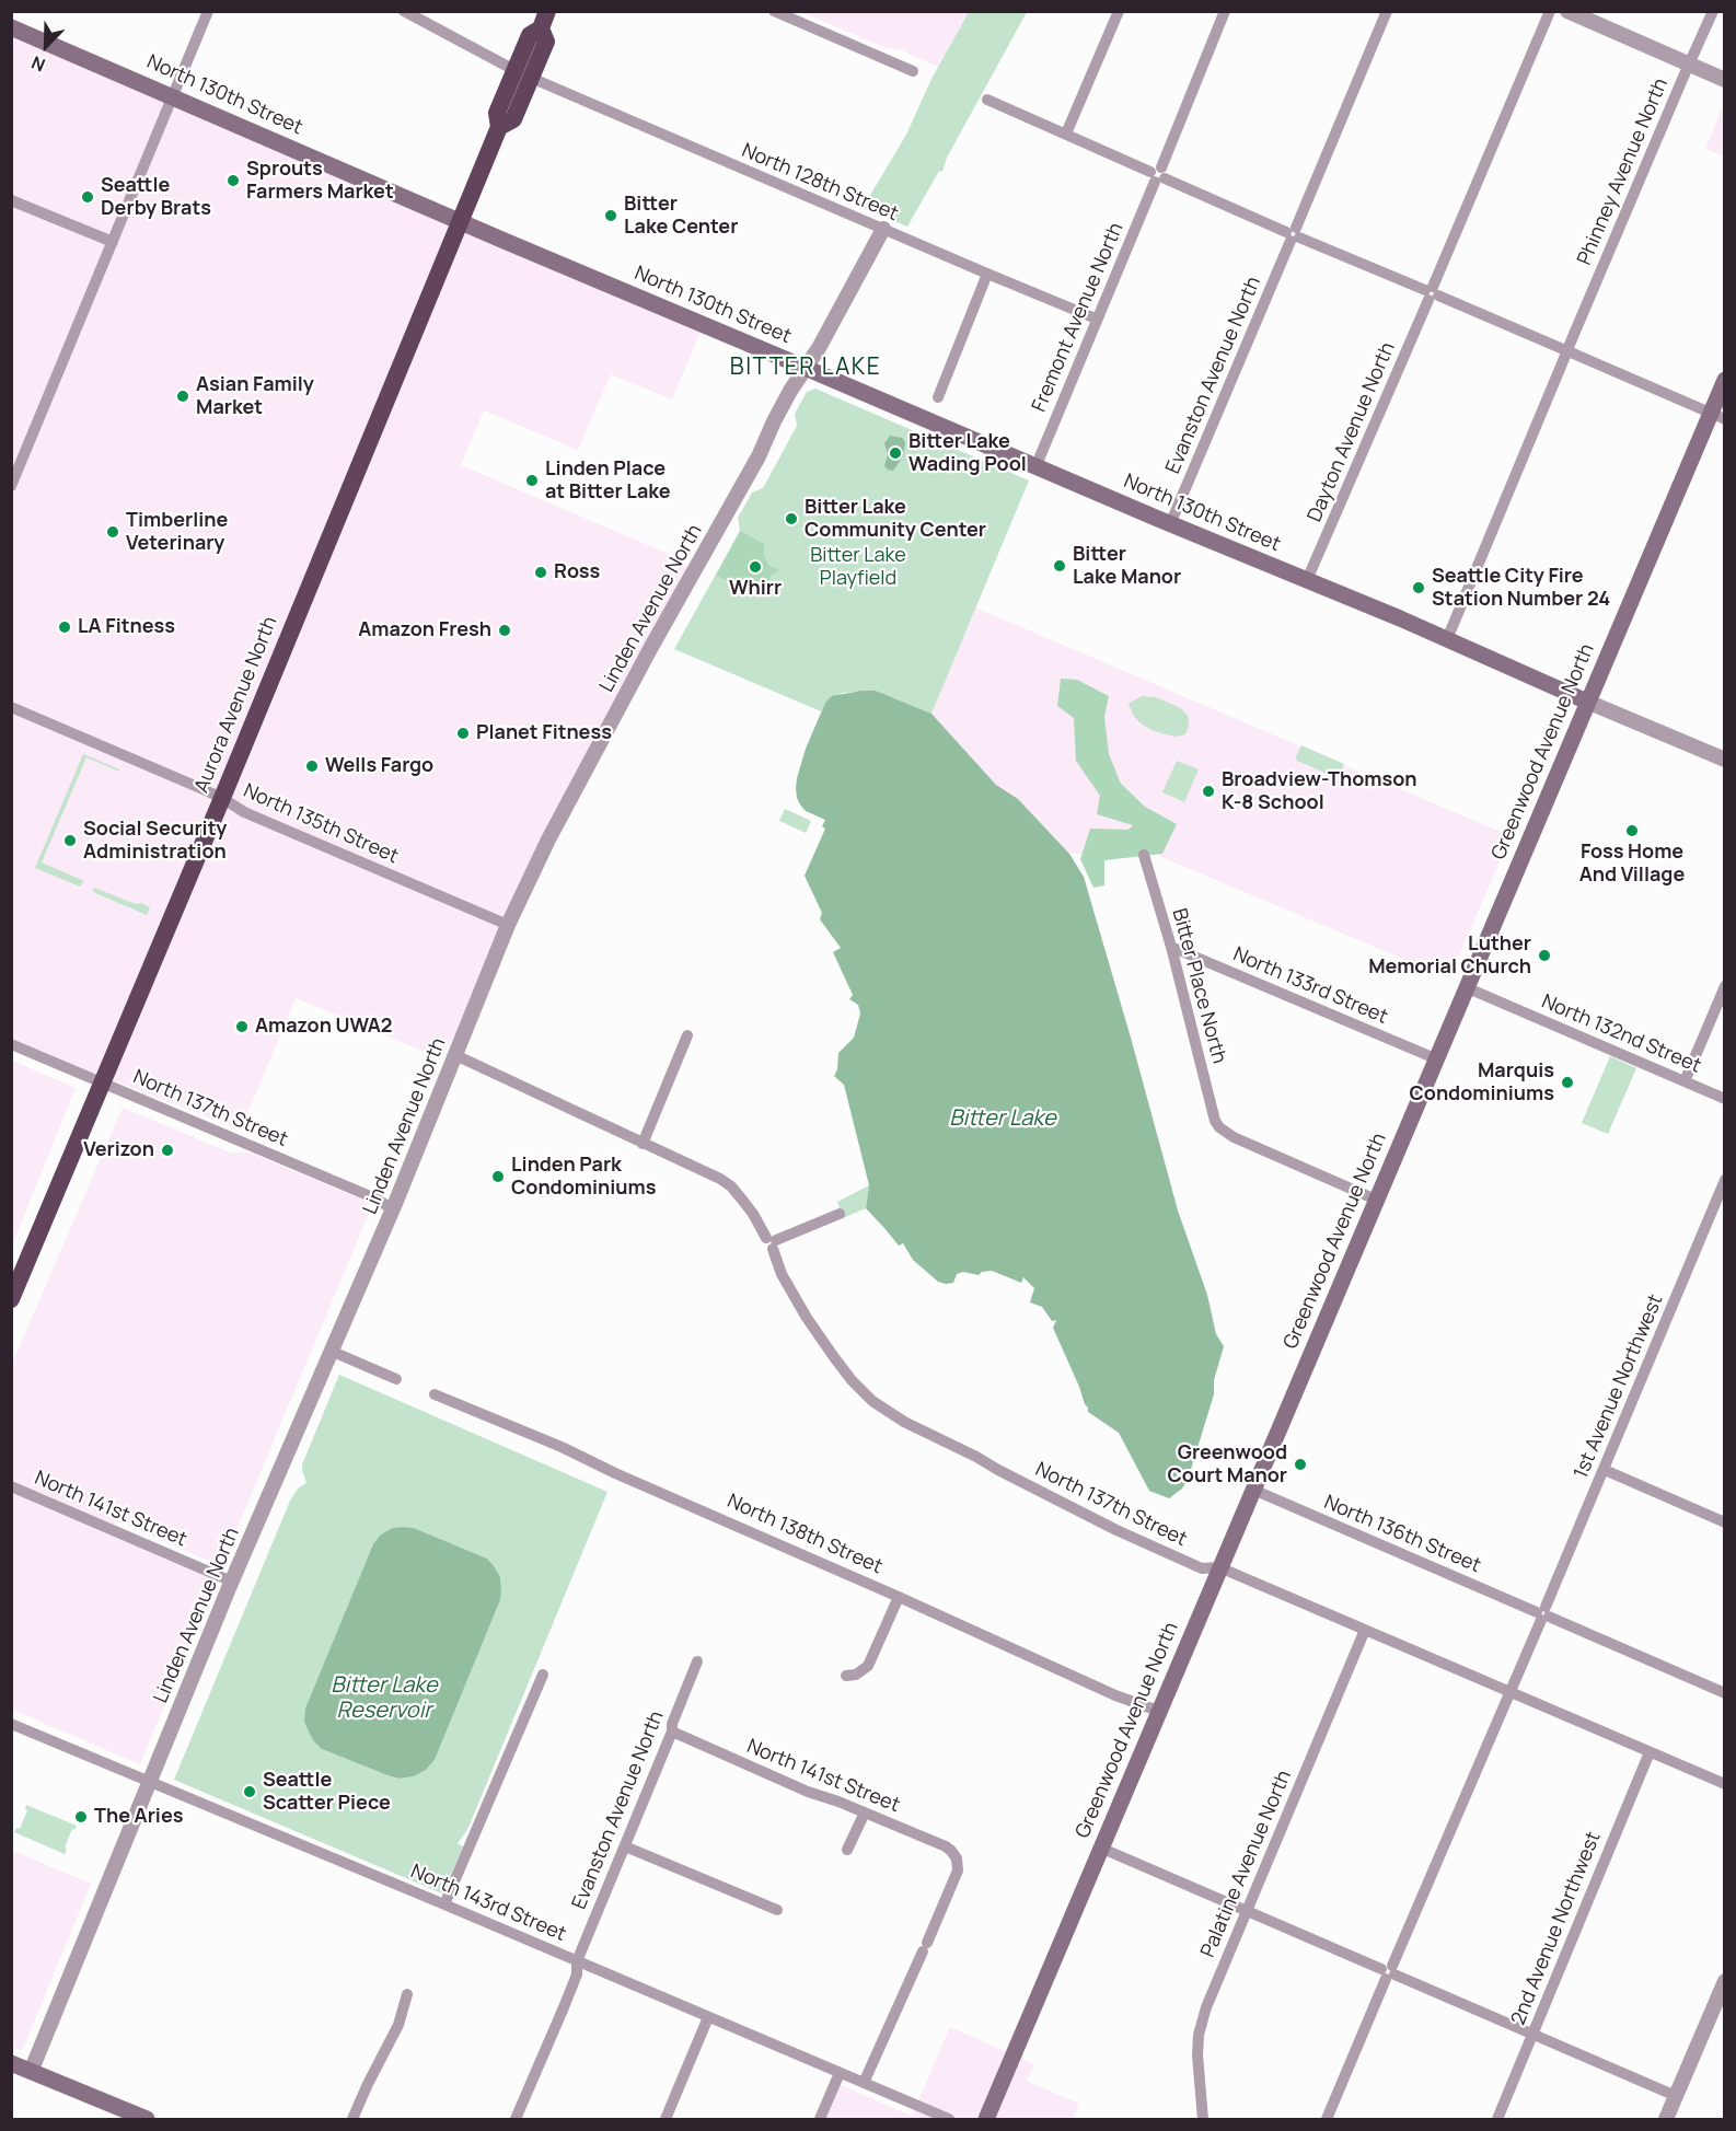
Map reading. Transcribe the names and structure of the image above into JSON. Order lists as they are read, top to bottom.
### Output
{
  "streets": {
    "highway": ["Aurora Avenue North"],
    "main road": ["North 130th Street", "Greenwood Avenue North"],
    "street": [
      "Phinney Avenue North",
      "North 128th Street",
      "Fremont Avenue North",
      "Evanston Avenue North",
      "Dayton Avenue North",
      "Linden Avenue North",
      "North 135th Street",
      "Bitter Place North",
      "North 133rd Street",
      "North 132nd Street",
      "North 137th Street",
      "1st Avenue Northwest",
      "North 141st Street",
      "North 138th Street",
      "North 136th Street",
      "Palatine Avenue North",
      "North 143rd Street",
      "2nd Avenue Northwest"
    ]
  },
  "crossings": [
    ["North 130th Street", "Phinney Avenue North"],
    ["North 130th Street", "Fremont Avenue North"],
    ["North 130th Street", "Evanston Avenue North"],
    ["North 130th Street", "Dayton Avenue North"],
    ["North 130th Street", "Linden Avenue North"],
    ["North 130th Street", "Aurora Avenue North"],
    ["North 130th Street", "Greenwood Avenue North"],
    ["North 128th Street", "Fremont Avenue North"],
    ["North 128th Street", "Linden Avenue North"],
    ["North 128th Street", "Aurora Avenue North"],
    ["Evanston Avenue North", "North 141st Street"],
    ["Evanston Avenue North", "North 143rd Street"],
    ["Linden Avenue North", "North 135th Street"],
    ["Linden Avenue North", "North 137th Street"],
    ["Linden Avenue North", "North 141st Street"],
    ["Linden Avenue North", "North 143rd Street"],
    ["Aurora Avenue North", "North 135th Street"],
    ["Aurora Avenue North", "North 137th Street"],
    ["Greenwood Avenue North", "Bitter Place North"],
    ["Greenwood Avenue North", "North 133rd Street"],
    ["Greenwood Avenue North", "North 132nd Street"],
    ["Greenwood Avenue North", "North 137th Street"],
    ["Greenwood Avenue North", "North 138th Street"],
    ["Greenwood Avenue North", "North 136th Street"],
    ["Bitter Place North", "North 133rd Street"],
    ["North 137th Street", "1st Avenue Northwest"],
    ["North 137th Street", "Palatine Avenue North"],
    ["North 137th Street", "2nd Avenue Northwest"],
    ["1st Avenue Northwest", "North 136th Street"],
    ["North 141st Street", "North 143rd Street"]
  ],
  "districts": ["BITTER LAKE"],
  "water": ["Bitter Lake", "Bitter Lake Reservoir"],
  "parks": ["Bitter Lake Playfield"],
  "places": [
    "Sprouts Farmers Market",
    "Seattle Derby Brats",
    "Bitter Lake Center",
    "Asian Family Market",
    "Bitter Lake Wading Pool",
    "Linden Place at Bitter Lake",
    "Bitter Lake Community Center",
    "Timberline Veterinary",
    "Bitter Lake Manor",
    "Whirr",
    "Ross",
    "Seattle City Fire Station Number 24",
    "LA Fitness",
    "Amazon Fresh",
    "Planet Fitness",
    "Wells Fargo",
    "Broadview-Thomson K-8 School",
    "Foss Home And Village",
    "Social Security Administration",
    "Luther Memorial Church",
    "Amazon UWA2",
    "Marquis Condominiums",
    "Verizon",
    "Linden Park Condominiums",
    "Greenwood Court Manor",
    "Seattle Scatter Piece",
    "The Aries"
  ],
  "north": "bottom left"
}
